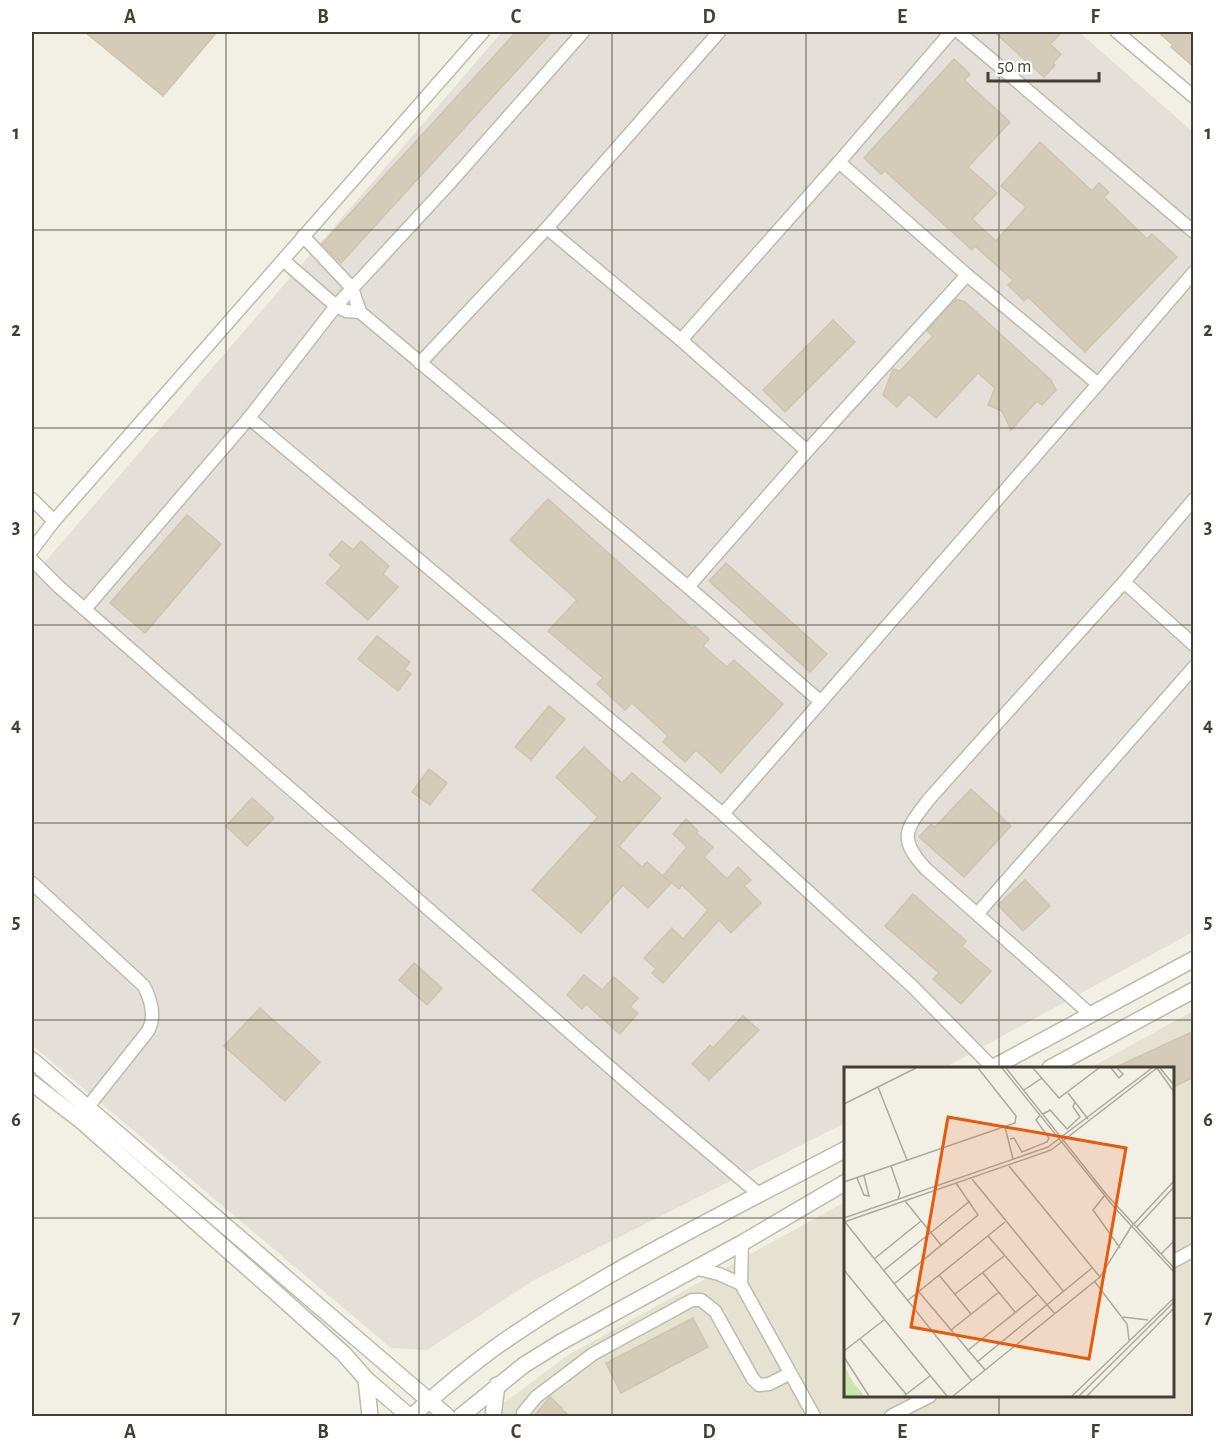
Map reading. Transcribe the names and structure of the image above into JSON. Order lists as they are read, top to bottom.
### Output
{
  "scale_bar": "50 m",
  "grid": {
    "columns": [
      "A",
      "B",
      "C",
      "D",
      "E",
      "F"
    ],
    "rows": [
      "1",
      "2",
      "3",
      "4",
      "5",
      "6",
      "7"
    ]
  }
}
